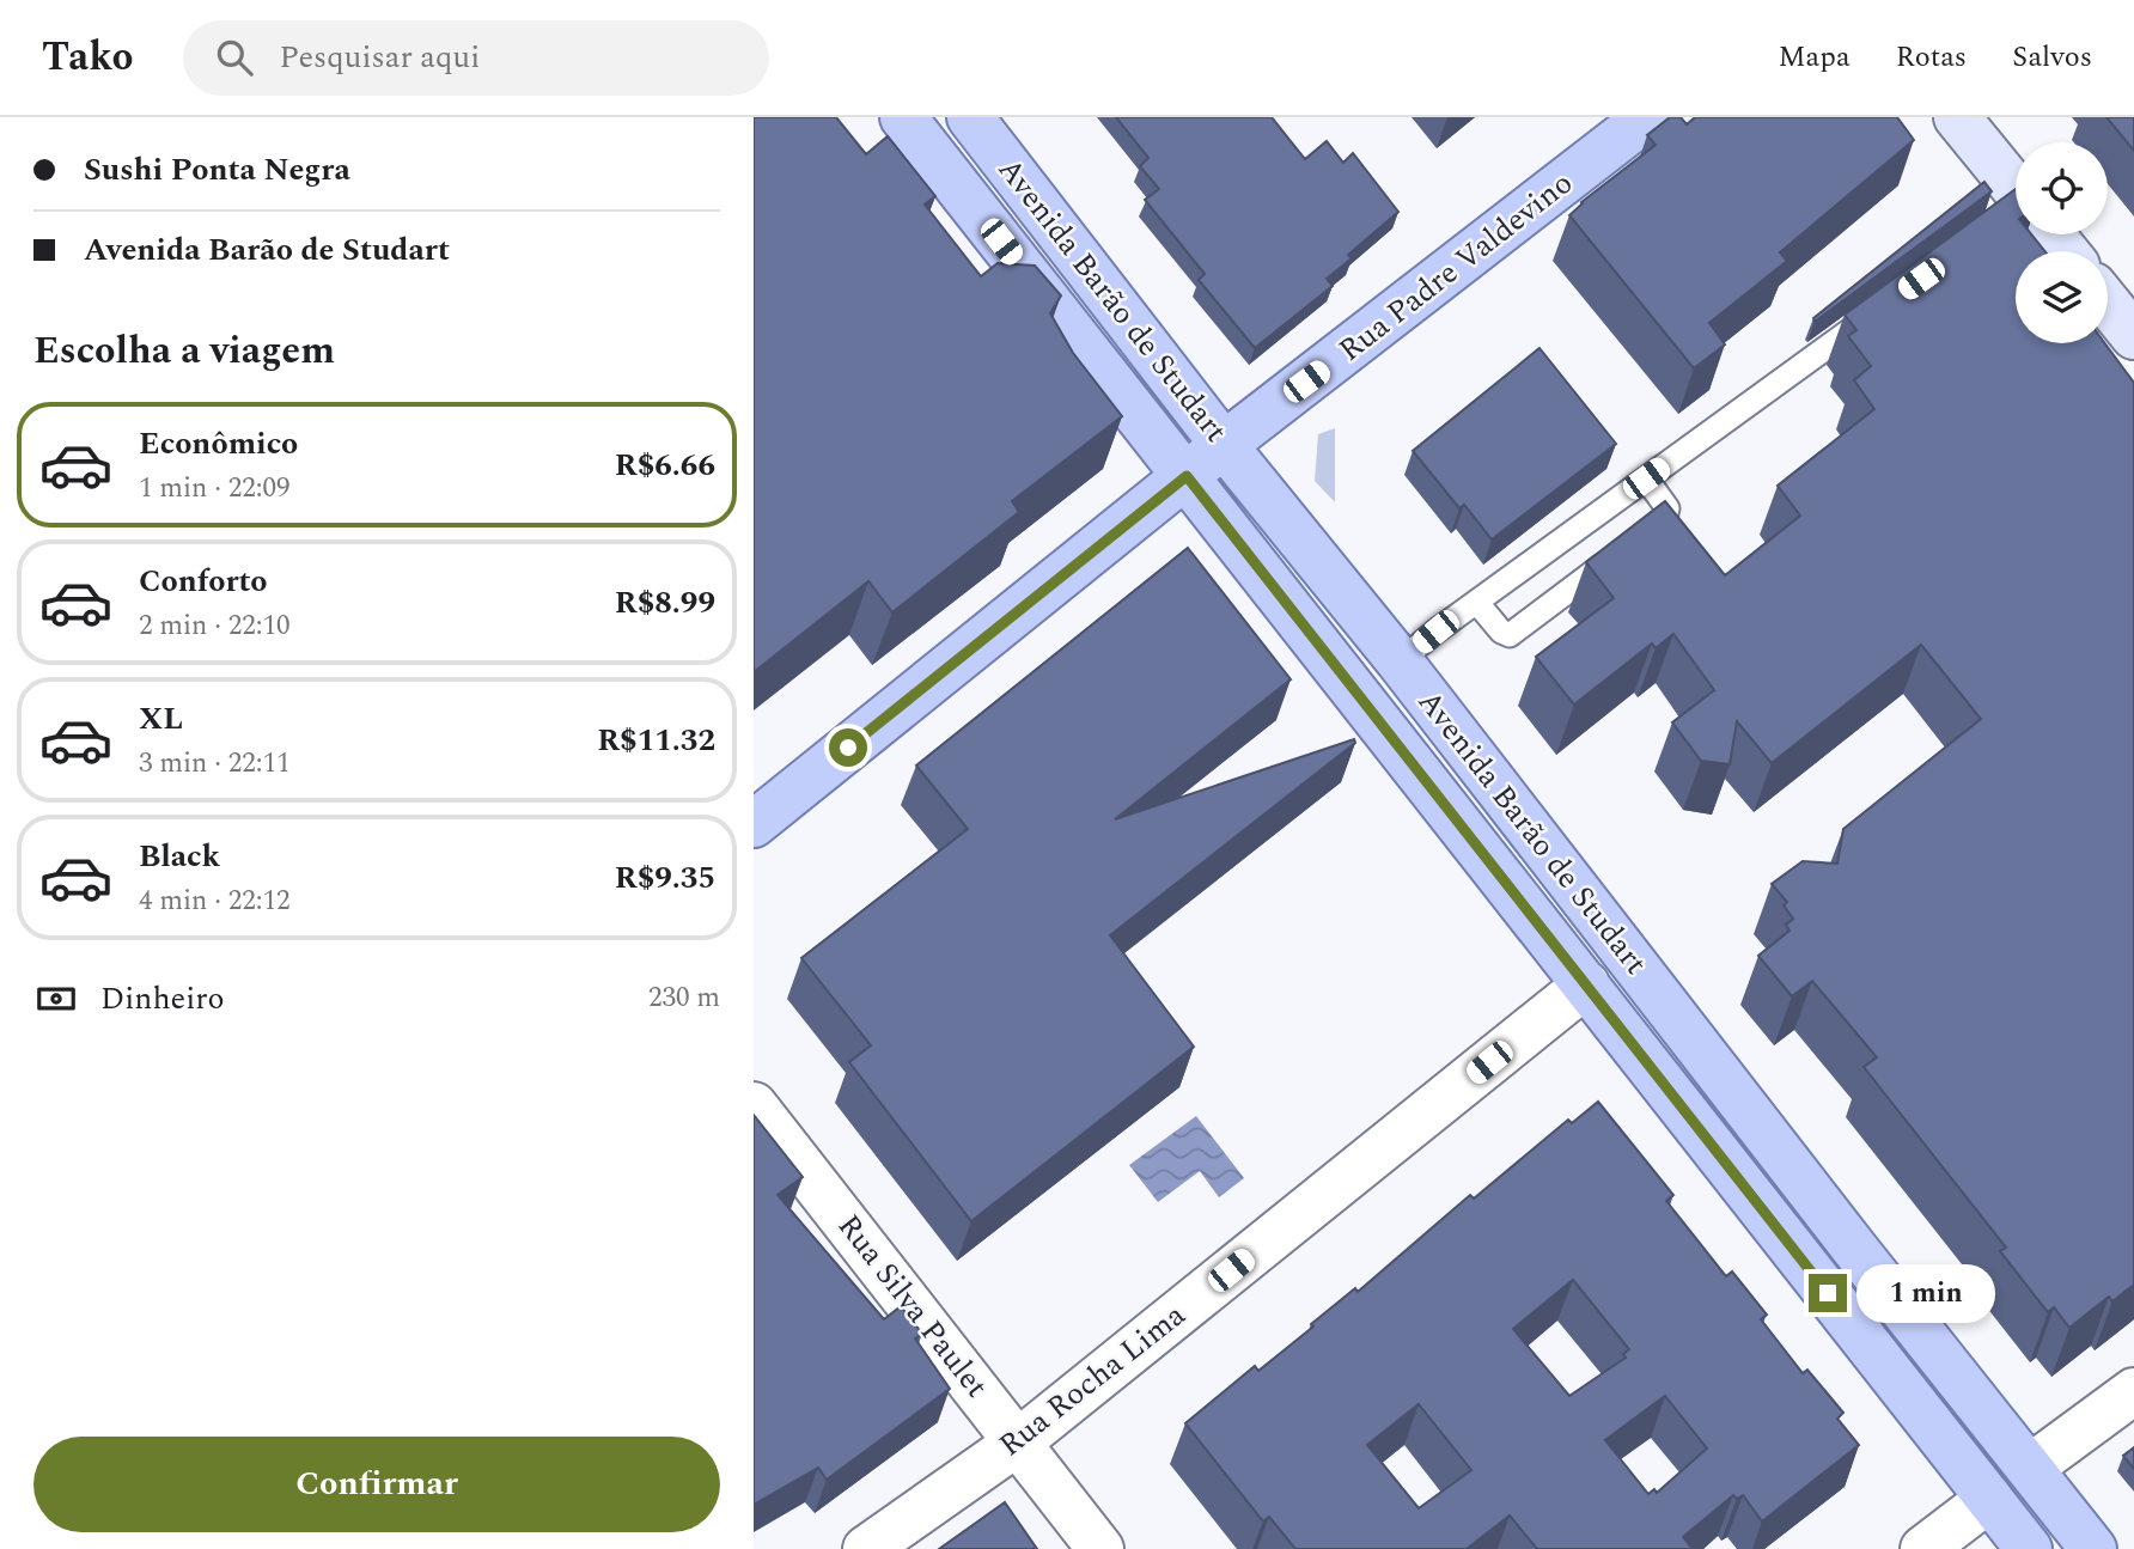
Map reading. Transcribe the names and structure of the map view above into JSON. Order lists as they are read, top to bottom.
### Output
{
  "streets": {
    "main road": ["Rua Padre Valdevino", "Avenida Barão de Studart"],
    "street": ["Rua Silva Paulet", "Rua Rocha Lima"]
  },
  "crossings": [
    ["Rua Padre Valdevino", "Avenida Barão de Studart"],
    ["Avenida Barão de Studart", "Rua Rocha Lima"],
    ["Rua Silva Paulet", "Rua Rocha Lima"]
  ],
  "page": {
    "header": "Tako",
    "search": "Pesquisar aqui",
    "nav": ["Mapa", "Rotas", "Salvos"],
    "banner": ["Sushi Ponta Negra", "Avenida Barão de Studart"],
    "heading": "Escolha a viagem",
    "list": [
      {
        "name": "Econômico",
        "note": "1 min · 22:09",
        "value": "R$6.66"
      },
      {
        "name": "Conforto",
        "note": "2 min · 22:10",
        "value": "R$8.99"
      },
      {
        "name": "XL",
        "note": "3 min · 22:11",
        "value": "R$11.32"
      },
      {
        "name": "Black",
        "note": "4 min · 22:12",
        "value": "R$9.35"
      }
    ],
    "pay": ["Dinheiro", "230 m"],
    "bubble": "1 min",
    "buttons": "Confirmar"
  }
}
